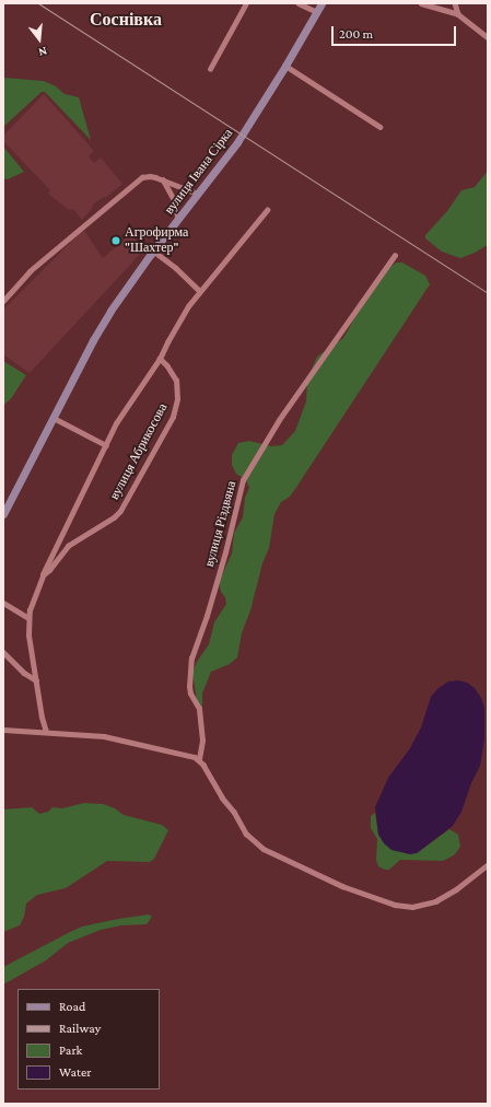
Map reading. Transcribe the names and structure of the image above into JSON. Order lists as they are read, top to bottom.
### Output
{
  "streets": {
    "street": ["вулиця Івана Сірка", "вулиця Абрикосова", "вулиця Різдвяна"]
  },
  "districts": ["Соснівка"],
  "places": ["Агрофирма \"Шахтер\""],
  "legend": [
    "Road",
    "Railway",
    "Park",
    "Water"
  ],
  "scale_bar": "200 m",
  "north": "bottom"
}
